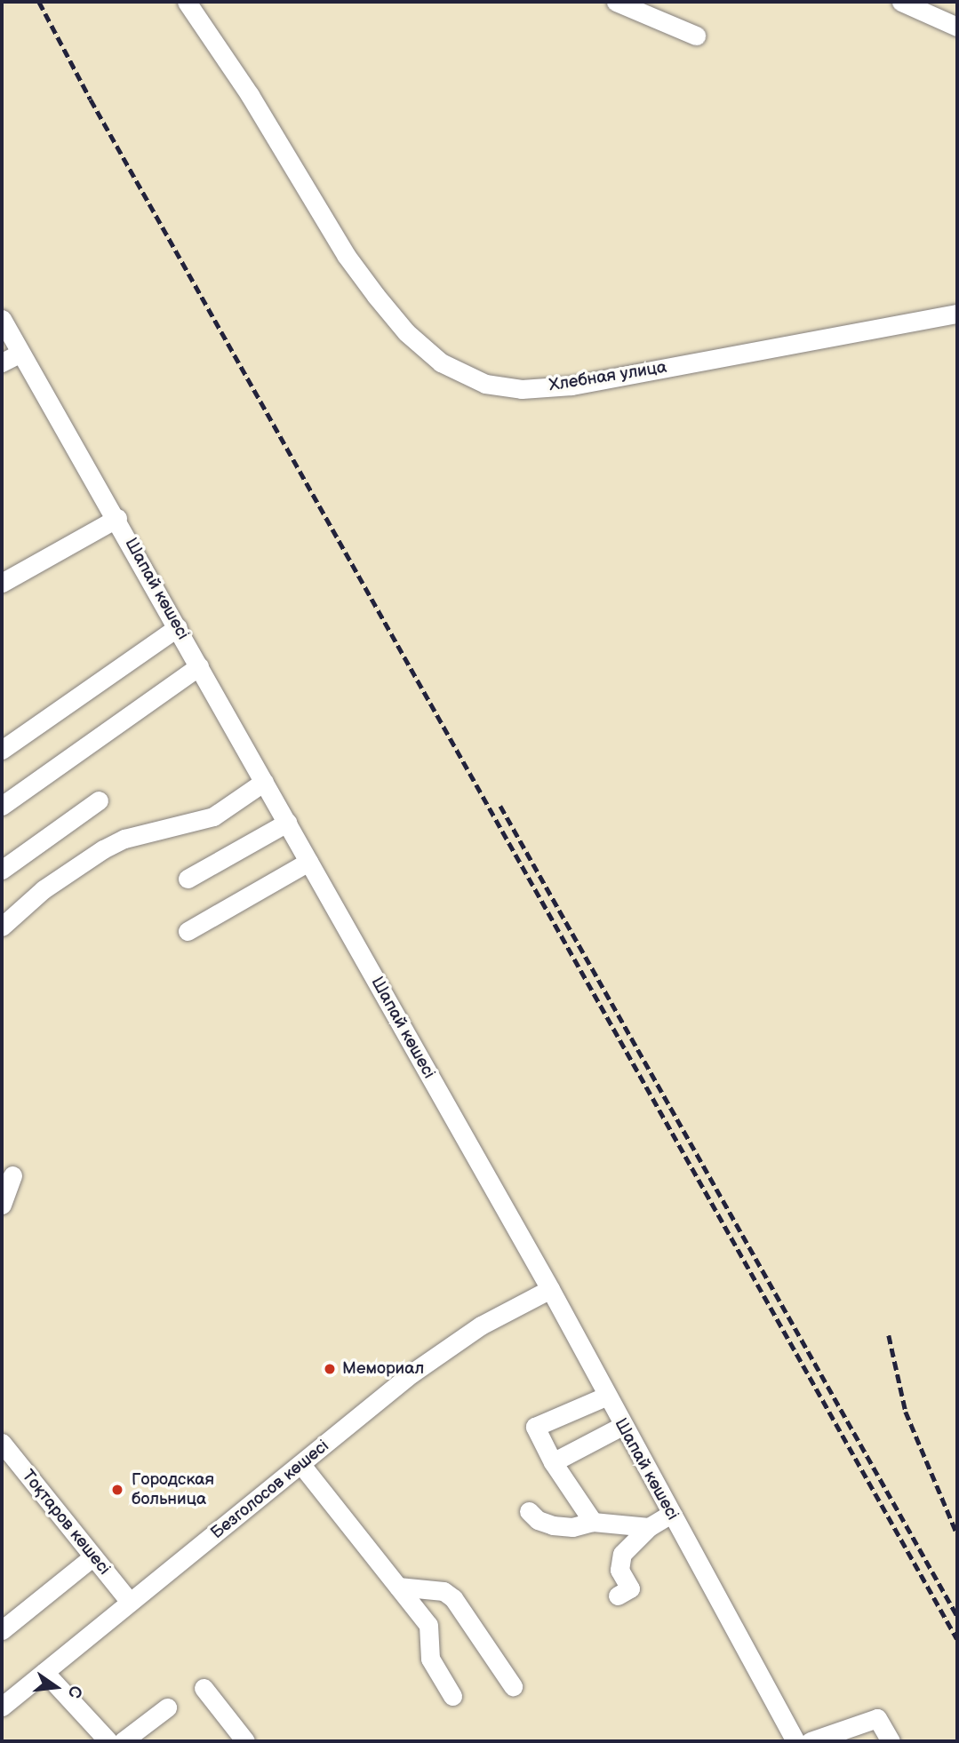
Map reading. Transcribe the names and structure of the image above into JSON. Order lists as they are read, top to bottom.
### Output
{
  "streets": {
    "street": [
      "Хлебная улица",
      "Шапай көшесі",
      "Безголосов көшесі",
      "Тоқтаров көшесі"
    ]
  },
  "crossings": [
    ["Шапай көшесі", "Безголосов көшесі"],
    ["Безголосов көшесі", "Тоқтаров көшесі"]
  ],
  "places": ["Мемориал", "Городская больница"],
  "north": "right"
}
